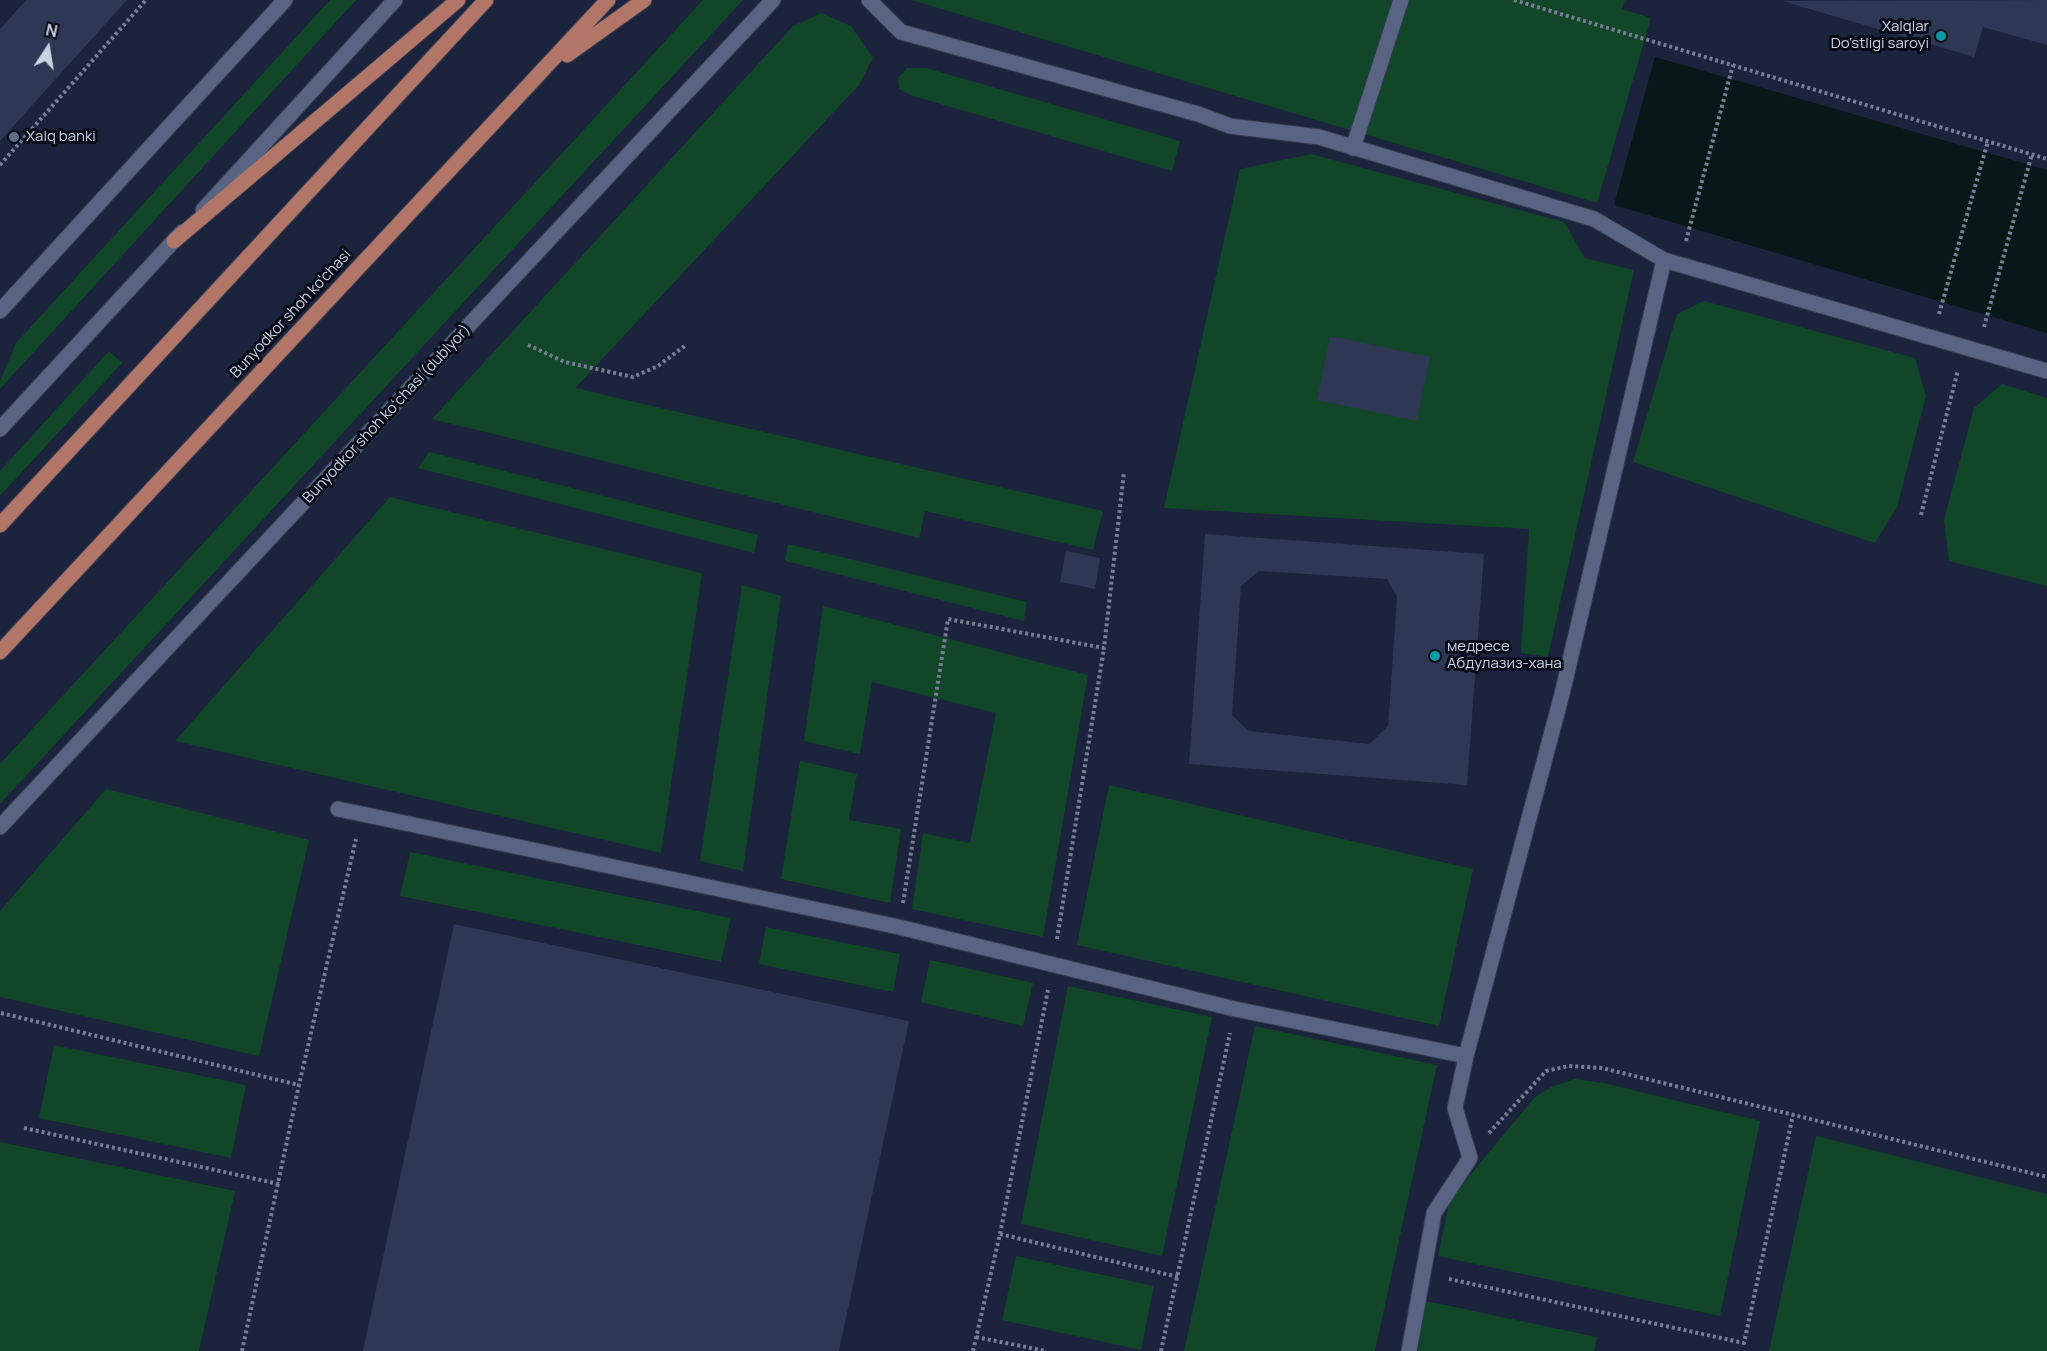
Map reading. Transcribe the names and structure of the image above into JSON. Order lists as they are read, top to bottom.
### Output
{
  "streets": {
    "main road": ["Bunyodkor shoh ko'chasi"],
    "street": ["Bunyodkor shoh koʻchasi (dublyor)"]
  },
  "places": ["Xalqlar Do'stligi saroyi", "Xalq banki", "медресе Абдулазиз-хана"],
  "north": "top"
}
